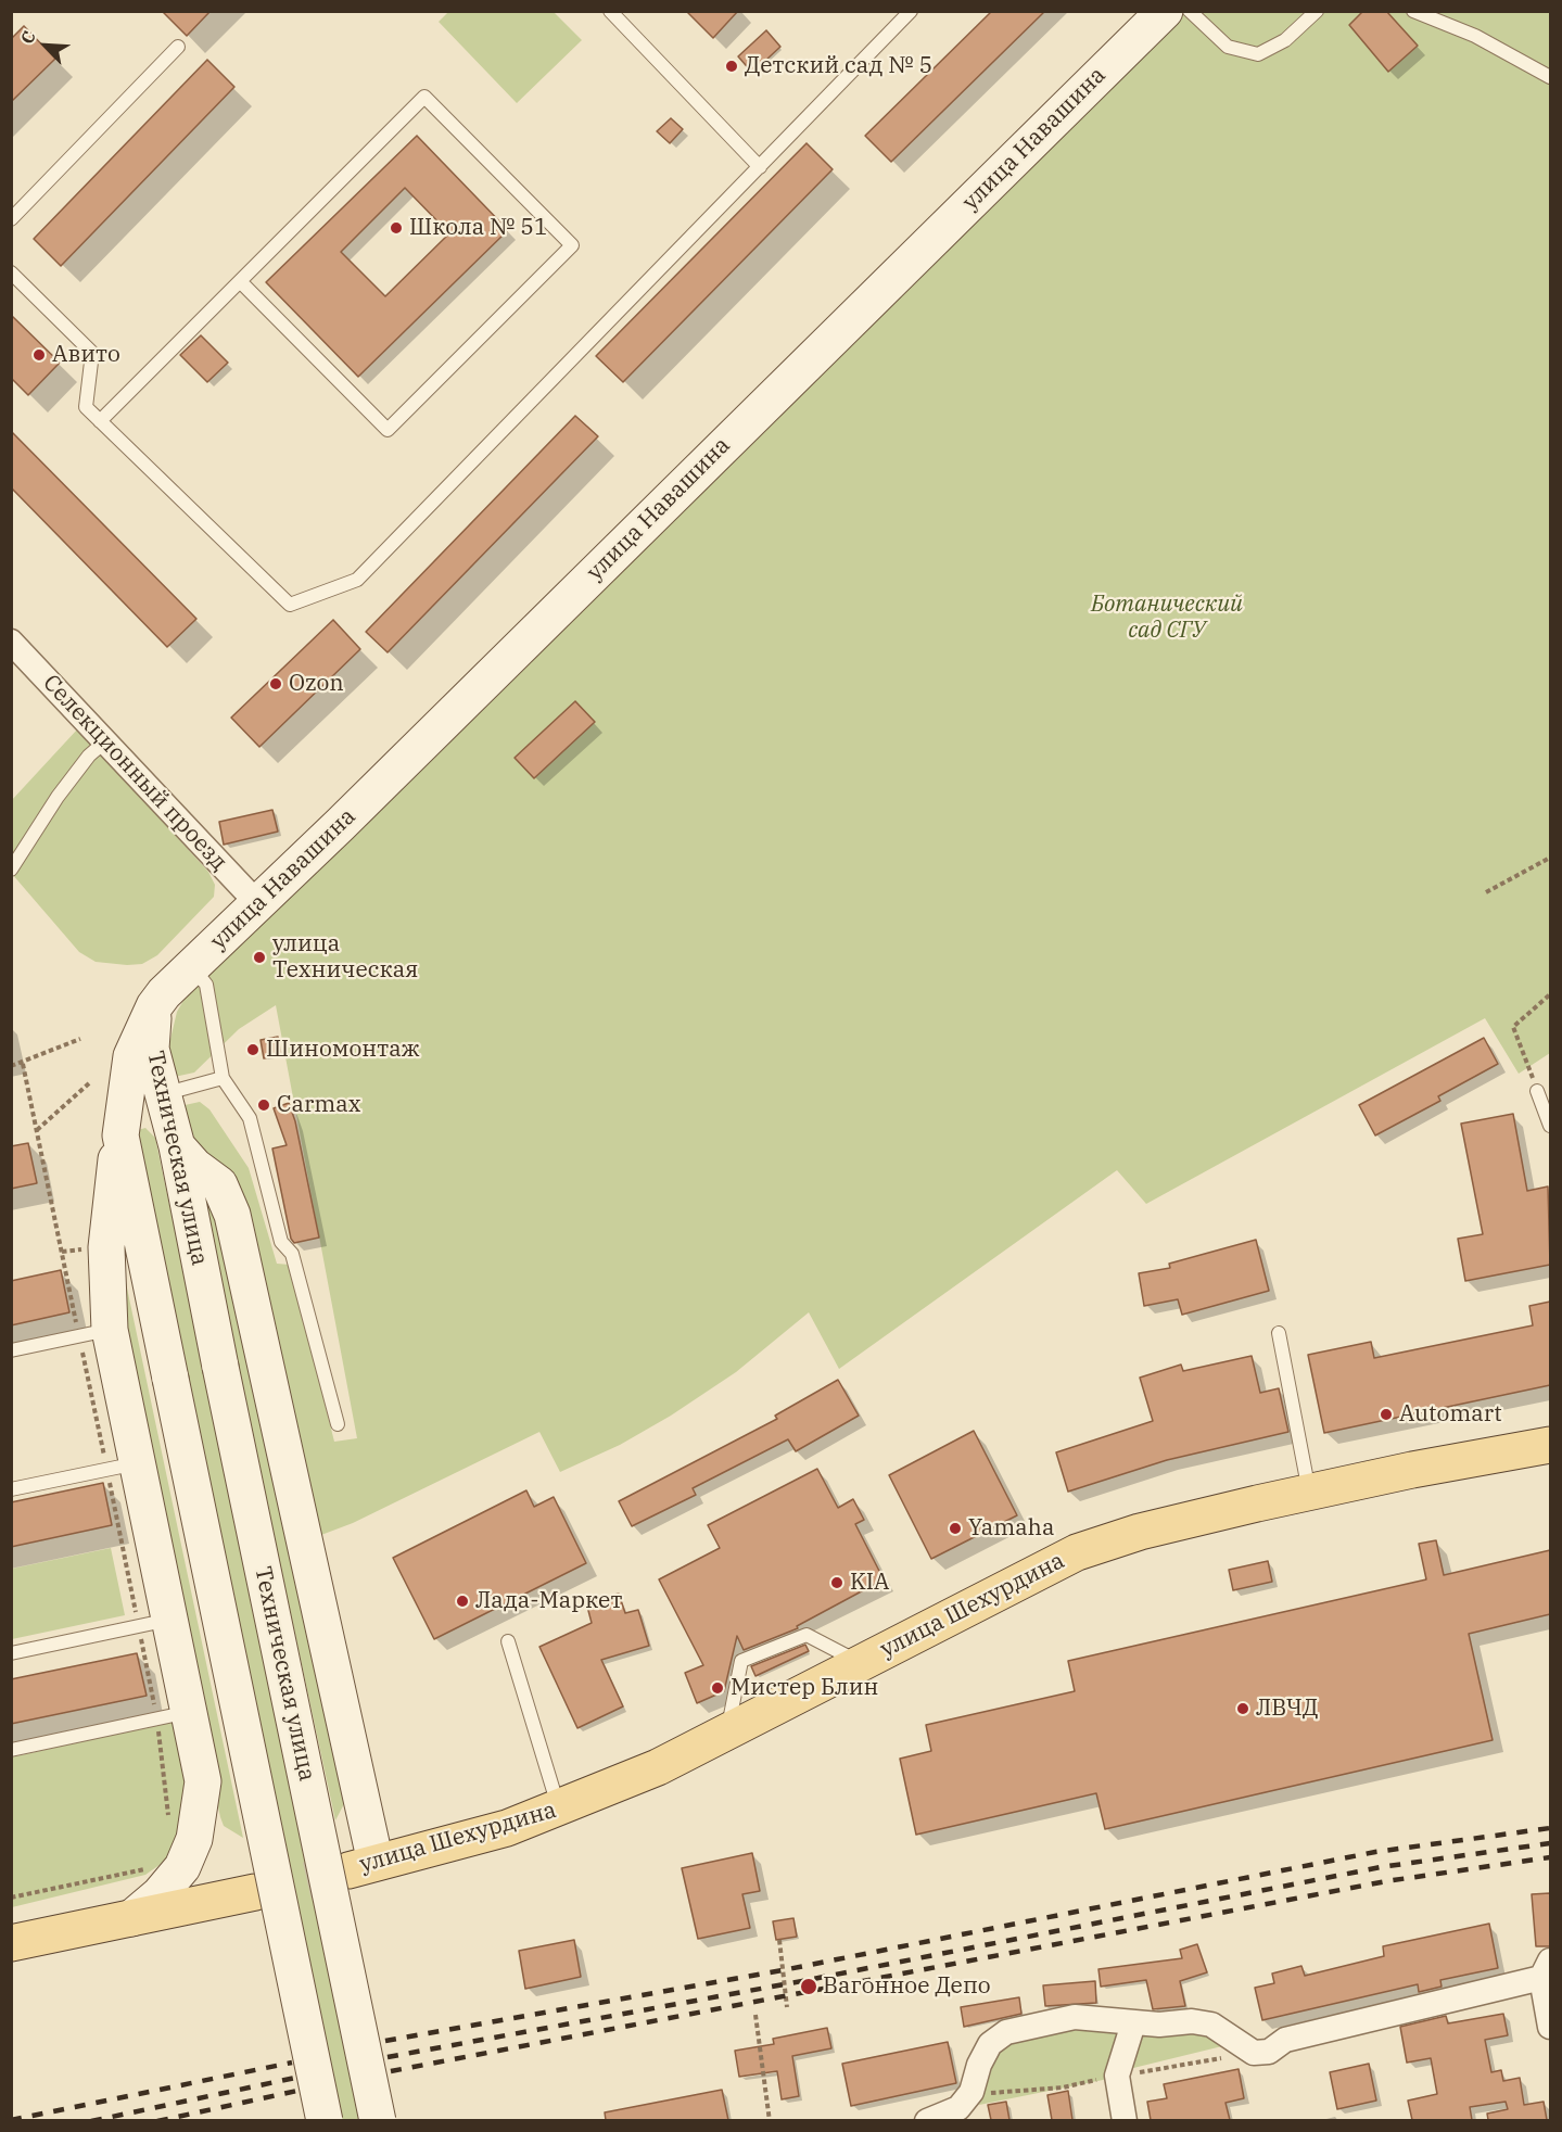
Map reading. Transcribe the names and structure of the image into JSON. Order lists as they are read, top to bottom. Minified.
{"streets":{"main road":["улица Навашина","Техническая улица","улица Шехурдина"],"street":["Селекционный проезд"]},"crossings":[["улица Навашина","Селекционный проезд"],["улица Навашина","Техническая улица"],["Техническая улица","улица Шехурдина"]],"parks":["Ботанический сад СГУ"],"places":["Детский сад № 5","Школа № 51","Авито","Ozon","улица Техническая","Шиномонтаж","Carmax","Automart","Yamaha","KIA","Лада-Маркет","Мистер Блин","ЛВЧД","Вагонное Депо"],"north":"top left"}
